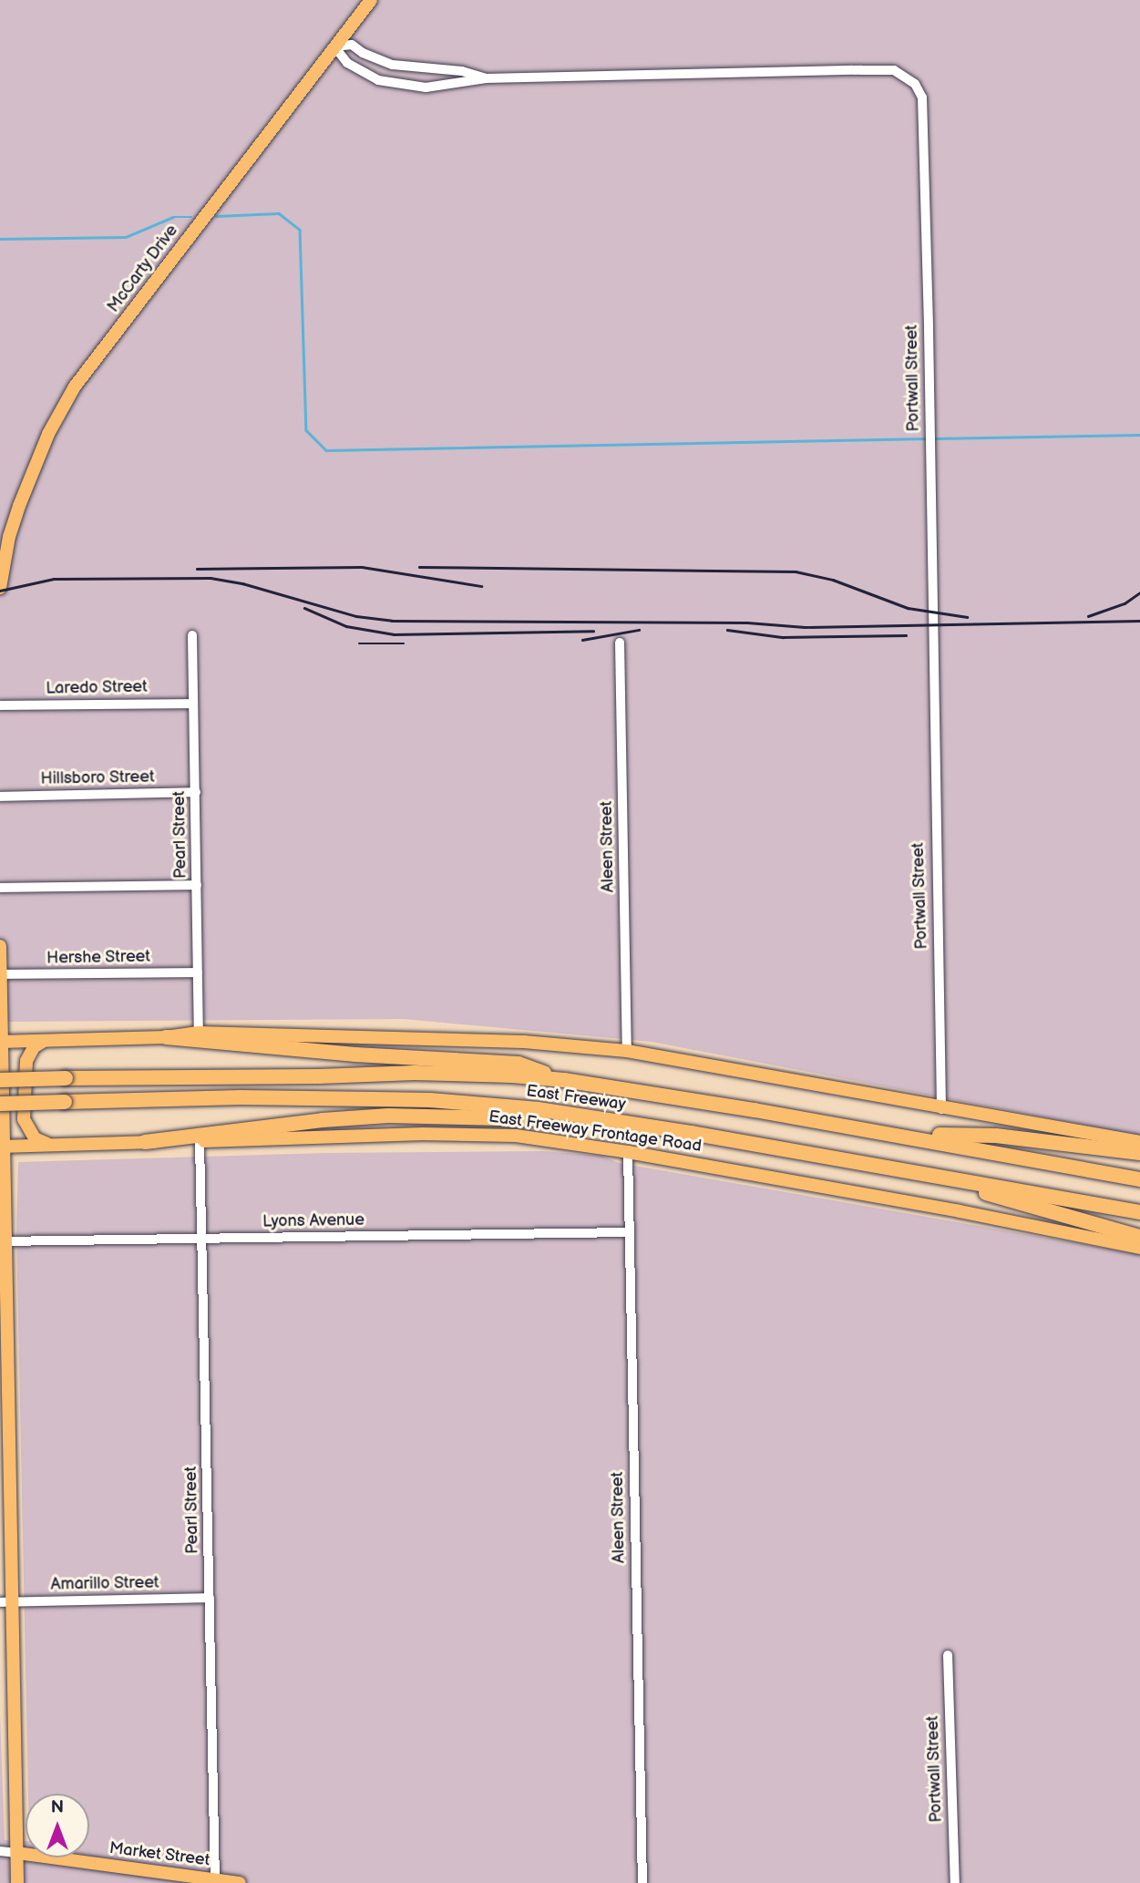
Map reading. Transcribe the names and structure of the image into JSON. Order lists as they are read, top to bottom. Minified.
{"streets":{"highway":["East Freeway"],"main road":["McCarty Drive","East Freeway Frontage Road","Market Street"],"street":["Portwall Street","Laredo Street","Hillsboro Street","Pearl Street","Aleen Street","Hershe Street","Lyons Avenue","Amarillo Street"]},"crossings":[["McCarty Drive","Portwall Street"],["Laredo Street","Pearl Street"],["Hillsboro Street","Pearl Street"],["Pearl Street","Hershe Street"],["Pearl Street","East Freeway Frontage Road"],["Pearl Street","Lyons Avenue"],["Pearl Street","Amarillo Street"],["Pearl Street","Market Street"],["Aleen Street","East Freeway Frontage Road"],["Aleen Street","Lyons Avenue"]],"north":"top"}
